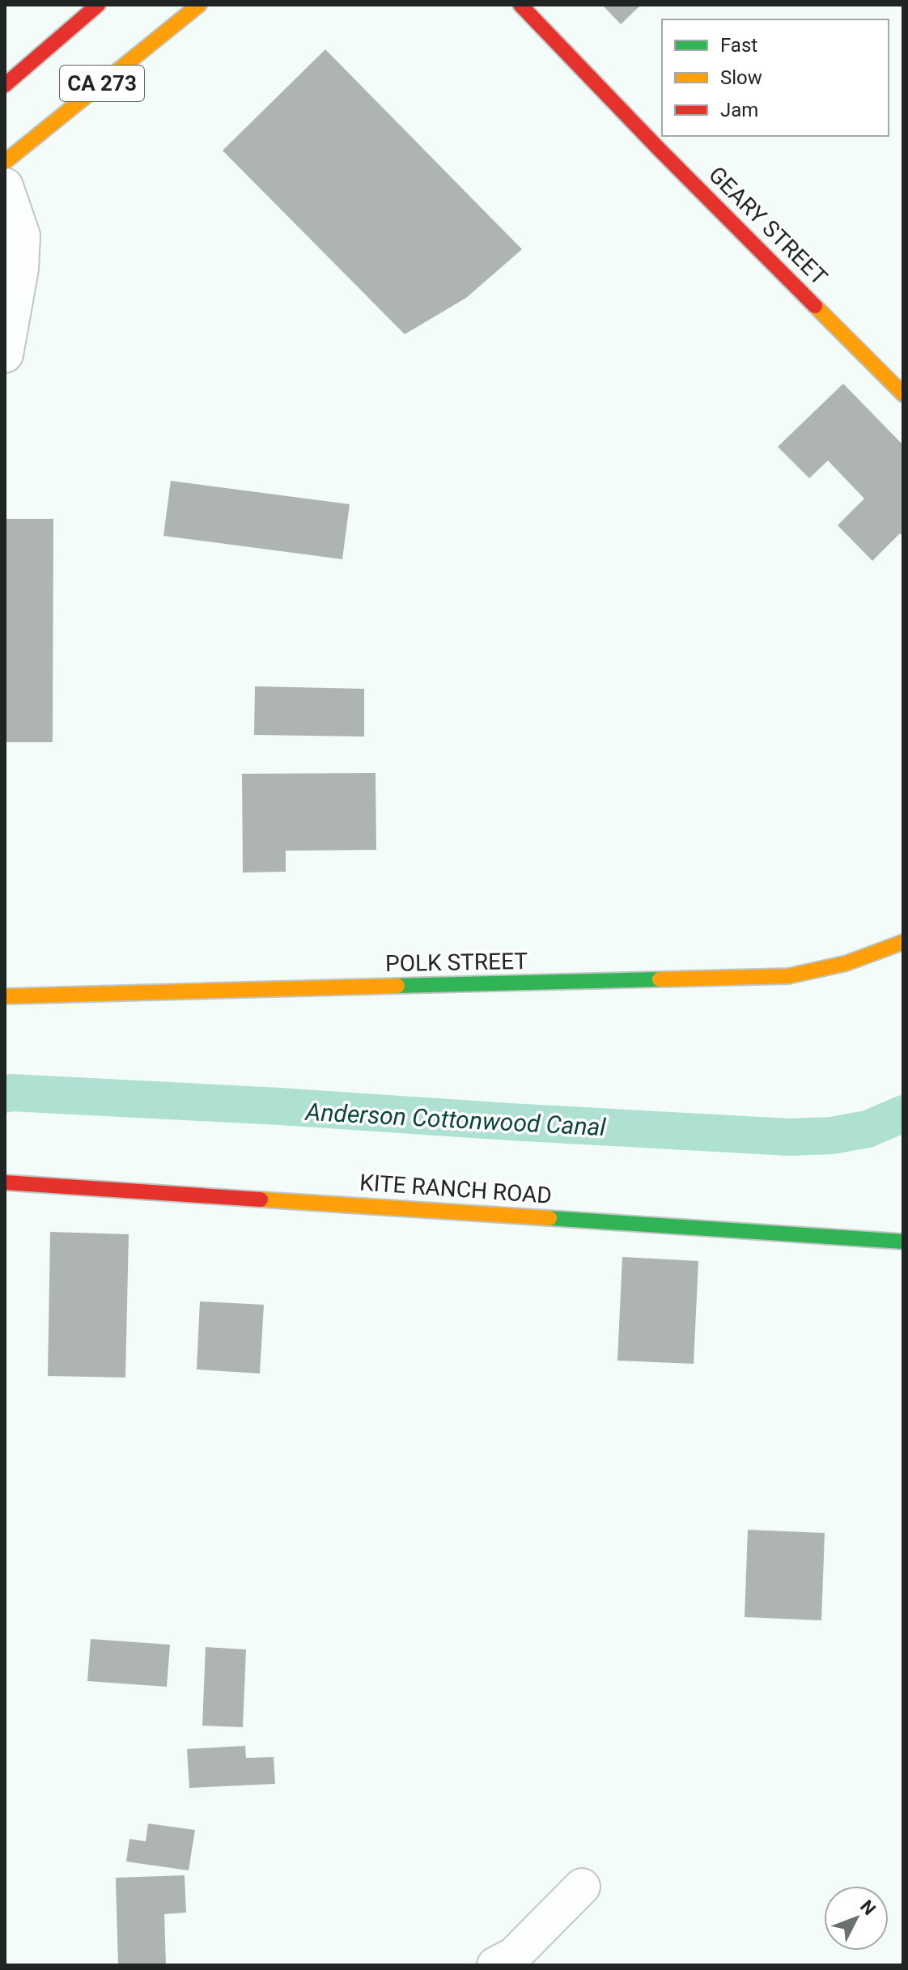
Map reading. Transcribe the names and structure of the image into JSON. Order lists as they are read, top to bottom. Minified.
{"streets":{"street":["CA 273","GEARY STREET","POLK STREET","KITE RANCH ROAD"]},"water":["Anderson Cottonwood Canal"],"legend":["Fast","Slow","Jam"],"north":"top right"}
